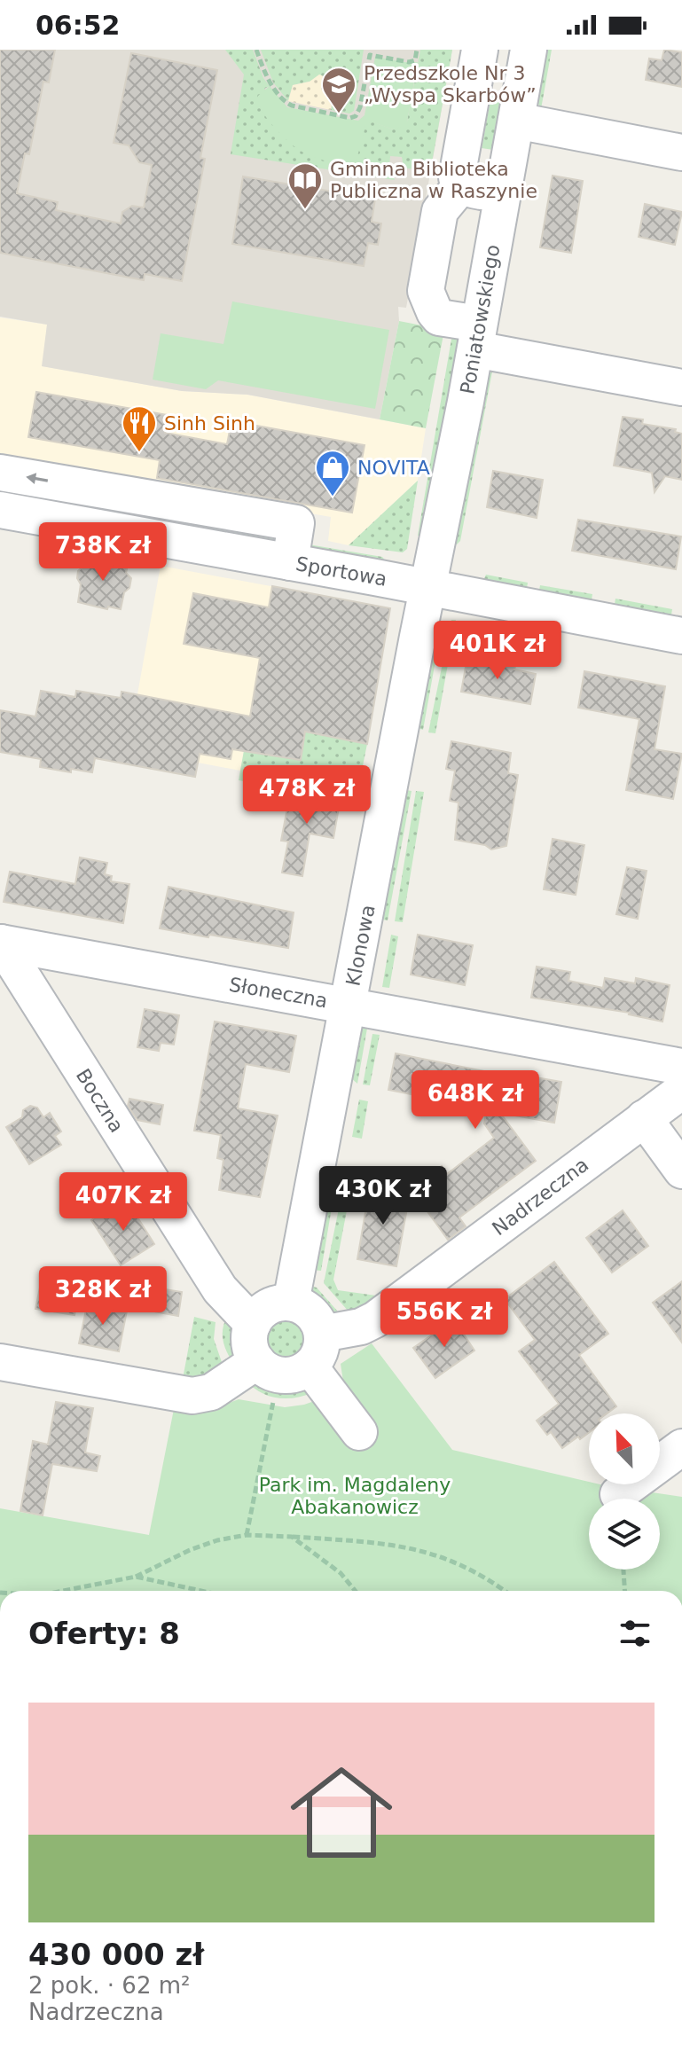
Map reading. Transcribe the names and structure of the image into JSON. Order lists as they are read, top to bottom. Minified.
{"streets":{"street":["Poniatowskiego","Sportowa","Klonowa","Słoneczna","Boczna","Nadrzeczna"]},"crossings":[["Poniatowskiego","Sportowa"],["Poniatowskiego","Klonowa"],["Sportowa","Klonowa"],["Klonowa","Słoneczna"],["Klonowa","Boczna"],["Klonowa","Nadrzeczna"],["Słoneczna","Boczna"],["Boczna","Nadrzeczna"]],"parks":["Park im. Magdaleny Abakanowicz"],"places":{"school or university":["Przedszkole Nr 3 „Wyspa Skarbów”"],"library":["Gminna Biblioteka Publiczna w Raszynie"],"restaurant":["Sinh Sinh"],"shop":["NOVITA"]},"north":"top left","page":{"status":"06:52","price":["738K zł","401K zł","478K zł","648K zł","430K zł","407K zł","328K zł","556K zł"],"heading":"Oferty: 8","list":[{"name":"430 000 zł","note":"2 pok. · 62 m² · Nadrzeczna"}]}}
